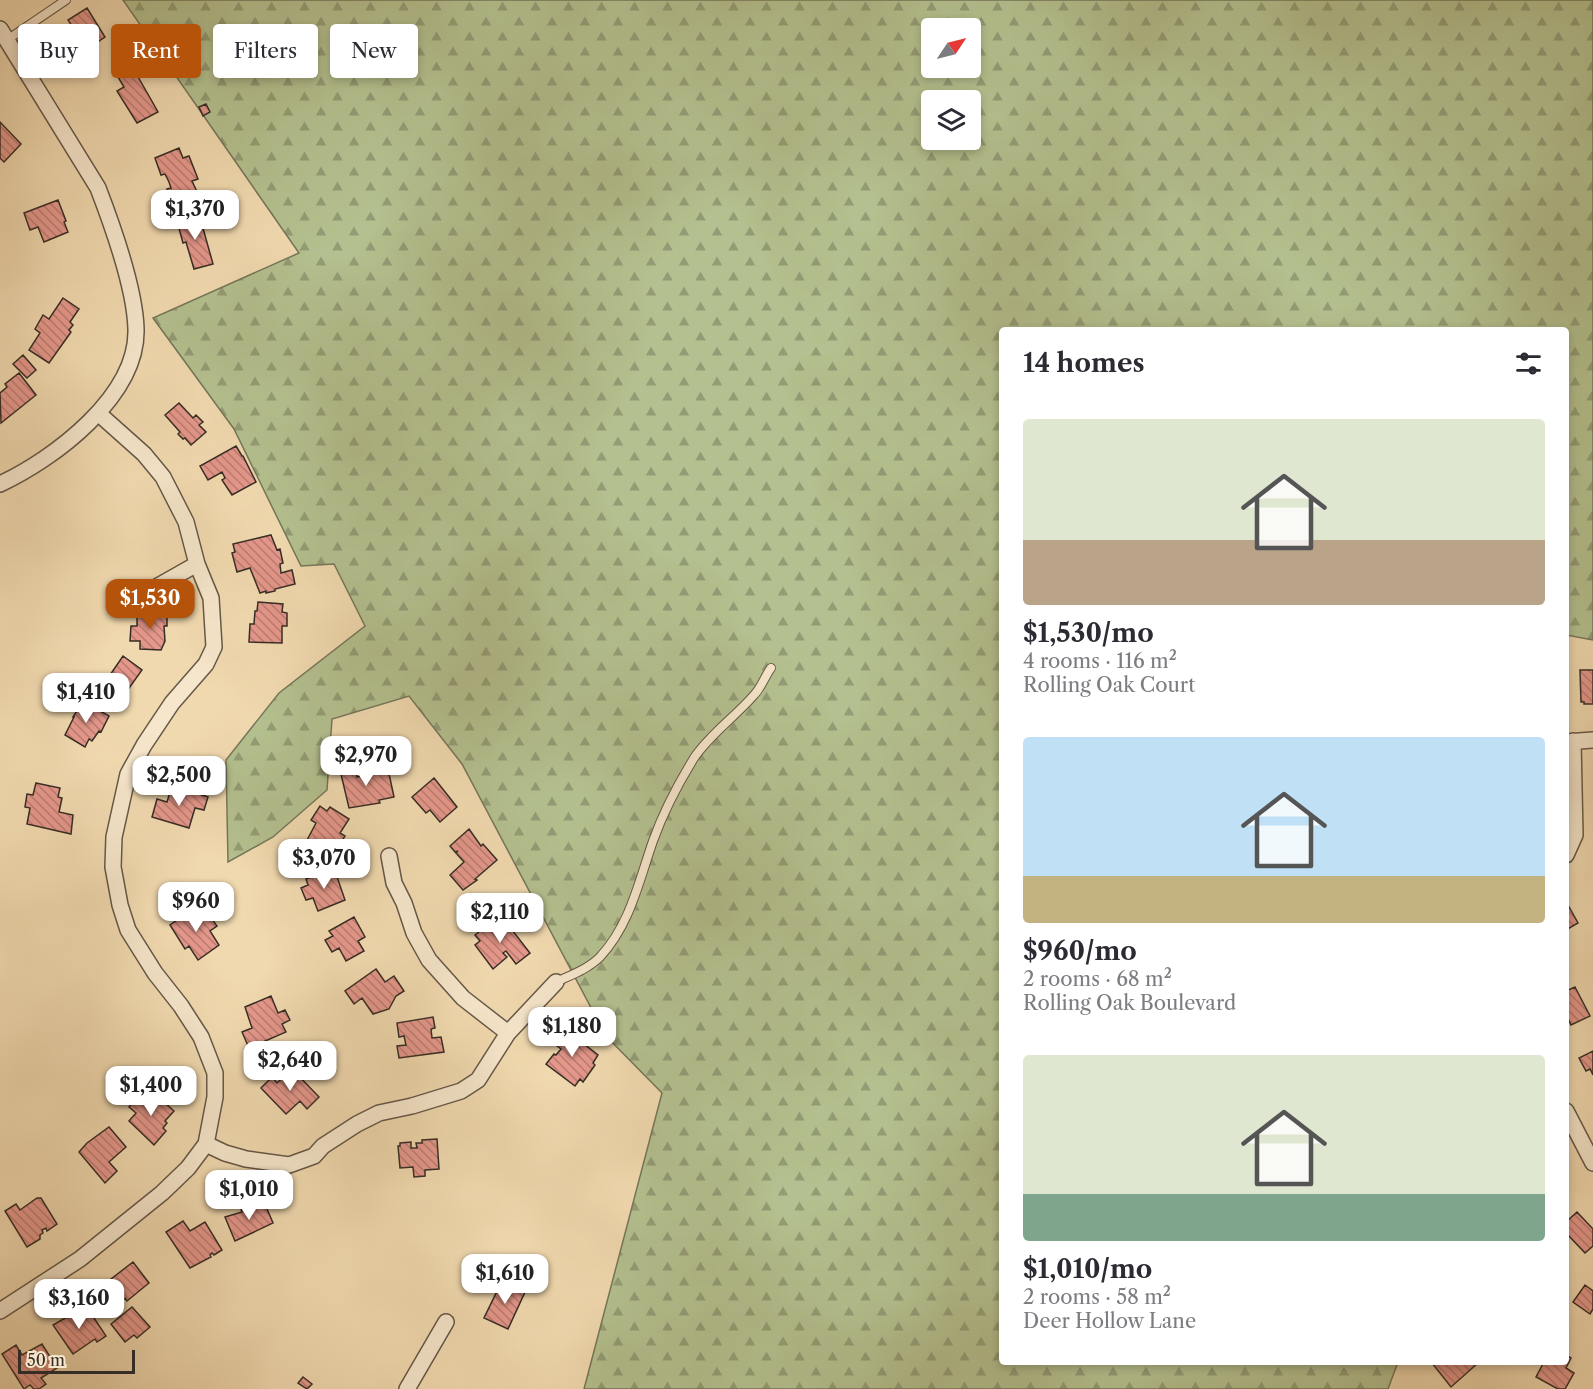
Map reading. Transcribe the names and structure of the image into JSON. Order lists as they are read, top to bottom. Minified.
{"scale_bar":"50 m","north":"top right","page":{"chip":["Buy","Rent","Filters","New"],"price":["$1,370","$1,530","$1,410","$2,970","$2,500","$3,070","$960","$2,110","$1,180","$2,640","$1,400","$1,010","$1,610","$3,160"],"heading":"14 homes","list":[{"name":"$1,530/mo","note":"4 rooms · 116 m² · Rolling Oak Court"},{"name":"$960/mo","note":"2 rooms · 68 m² · Rolling Oak Boulevard"},{"name":"$1,010/mo","note":"2 rooms · 58 m² · Deer Hollow Lane"}],"scale":"50 m"}}
